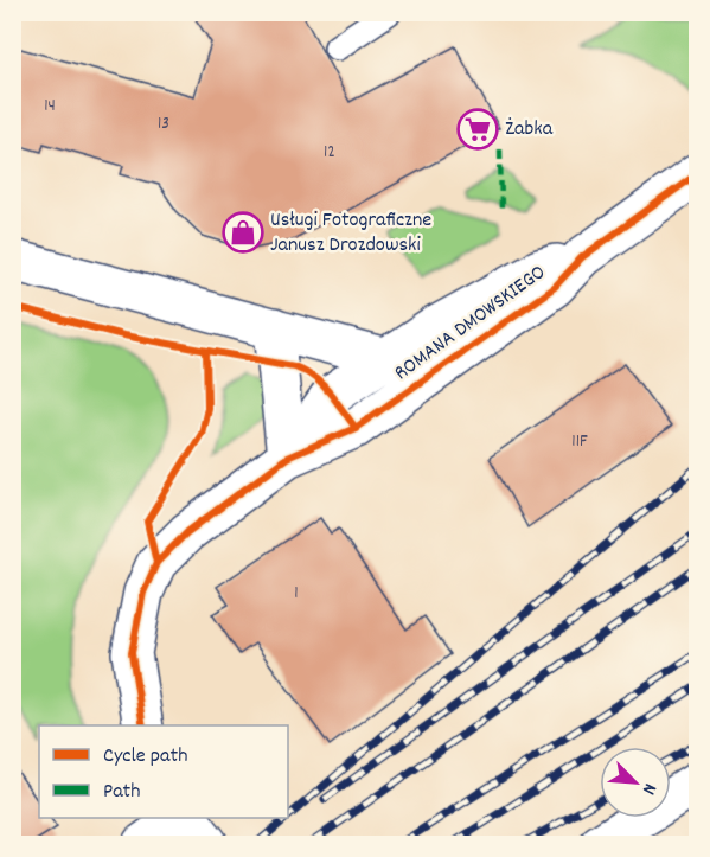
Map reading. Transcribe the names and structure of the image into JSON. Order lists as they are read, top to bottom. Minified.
{"streets":{"street":["ROMANA DMOWSKIEGO"]},"places":{"supermarket":["Żabka"],"shop":["Usługi Fotograficzne Janusz Drozdowski"]},"house_numbers":["14","13","12","11F","1"],"legend":["Cycle path","Path"],"north":"bottom right"}
